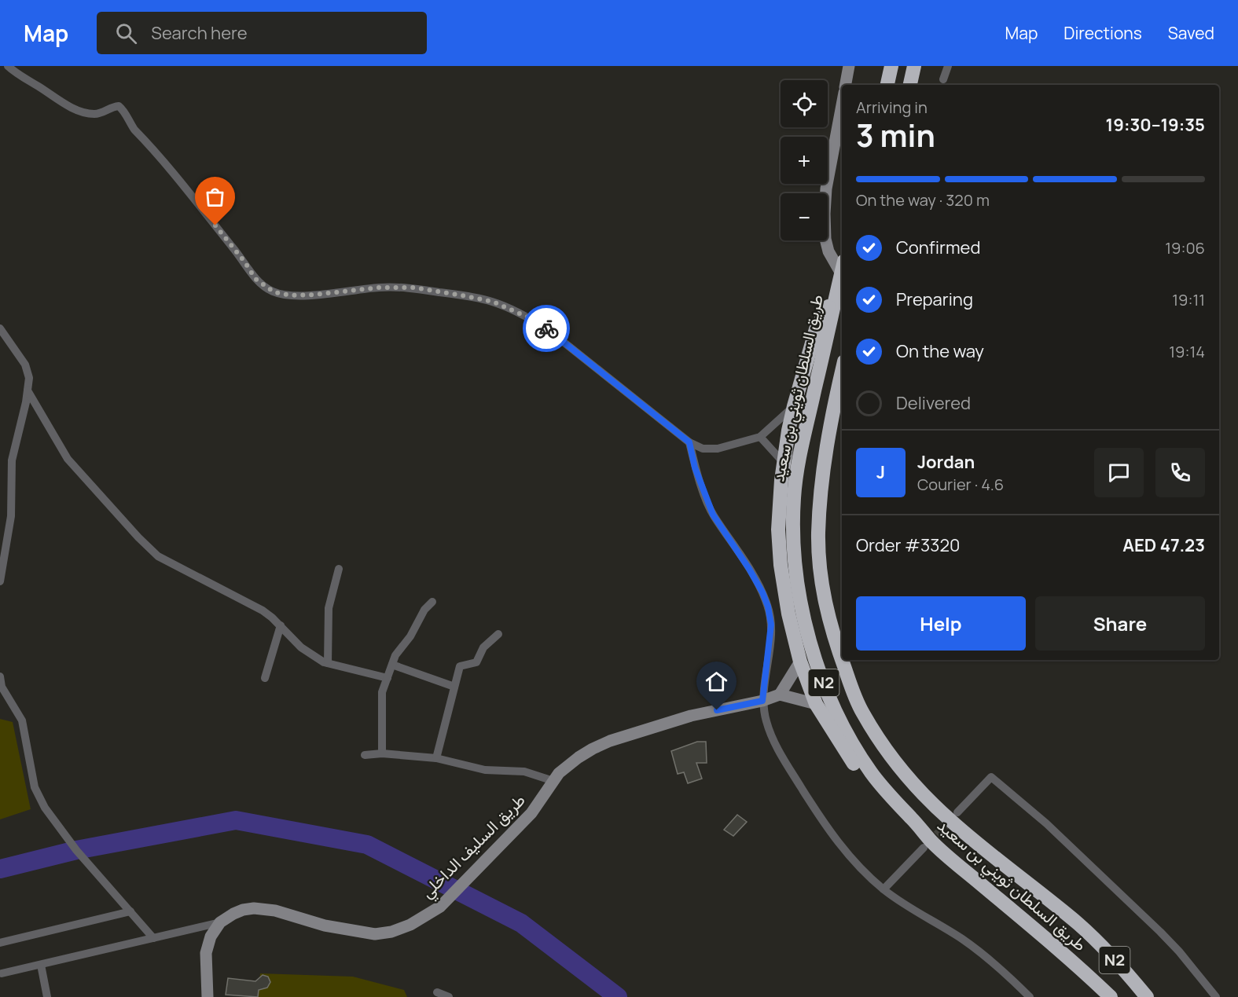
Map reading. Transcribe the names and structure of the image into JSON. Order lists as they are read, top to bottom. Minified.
{"streets":{"highway":["طريق السلطان ثويني بن سعيد","N2"],"street":["طريق السليف الداخلي"]},"page":{"header":"Map","search":"Search here","nav":["Map","Directions","Saved"],"map_buttons":["+","−"],"heading":["3 min","Arriving in","19:30–19:35"],"panel":["Jordan","Courier · 4.6","Order #3320","AED 47.23"],"bar":"On the way · 320 m","list":[["Confirmed","19:06"],["Preparing","19:11"],["On the way","19:14"],"Delivered"],"round":"J","buttons":["Help","Share"]}}
